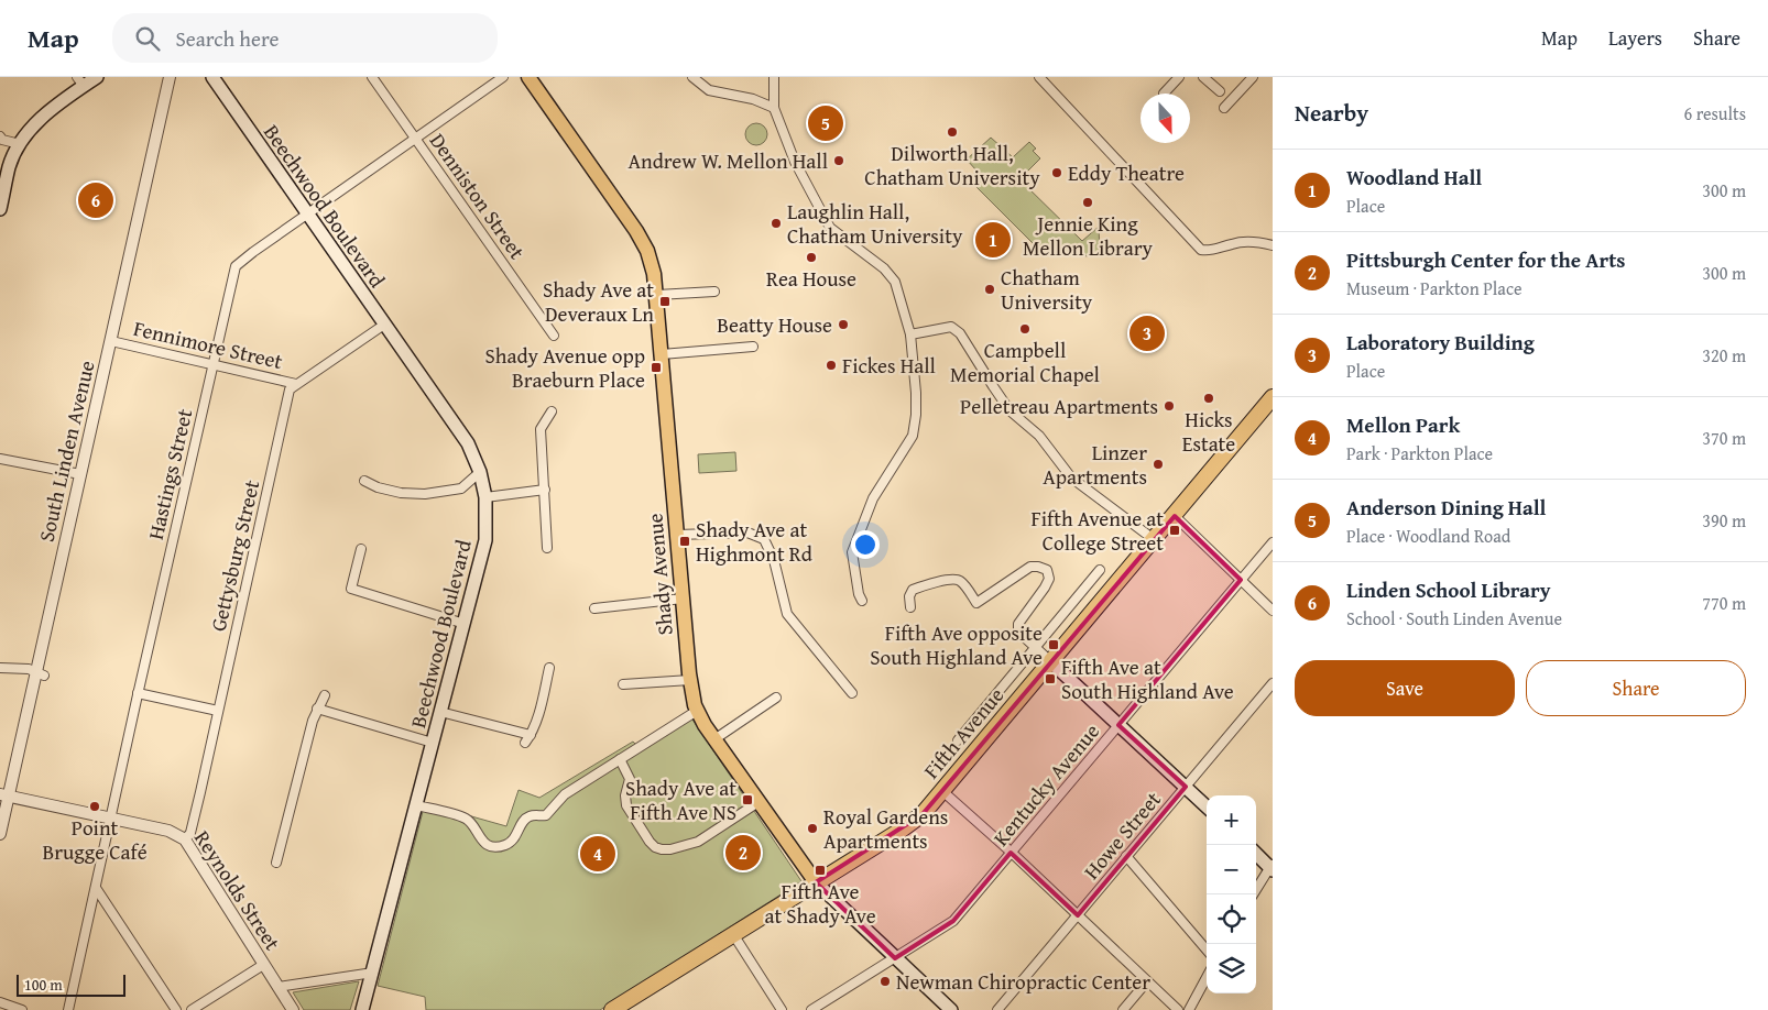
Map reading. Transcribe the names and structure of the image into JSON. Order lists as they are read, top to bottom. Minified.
{"streets":{"highway":["Fifth Avenue"],"main road":["Beechwood Boulevard","Shady Avenue"],"street":["Denniston Street","Fennimore Street","South Linden Avenue","Hastings Street","Gettysburg Street","Kentucky Avenue","Howe Street","Reynolds Street"]},"crossings":[["Denniston Street","Hastings Street"],["Beechwood Boulevard","Hastings Street"],["Fennimore Street","South Linden Avenue"],["Fennimore Street","Hastings Street"],["Fennimore Street","Gettysburg Street"],["South Linden Avenue","Reynolds Street"],["Hastings Street","Reynolds Street"],["Gettysburg Street","Reynolds Street"],["Shady Avenue","Fifth Avenue"],["Shady Avenue","Kentucky Avenue"]],"places":{"other":["Dilworth Hall, Chatham University","Andrew W. Mellon Hall","Eddy Theatre","Jennie King Mellon Library","Laughlin Hall, Chatham University","Rea House","Chatham University","Beatty House","Campbell Memorial Chapel","Fickes Hall","Hicks Estate","Pelletreau Apartments","Linzer Apartments","Point Brugge Café","Royal Gardens Apartments","Newman Chiropractic Center"],"transit":["Shady Ave at Deveraux Ln","Shady Avenue opp Braeburn Place","Fifth Avenue at College Street","Shady Ave at Highmont Rd","Fifth Ave opposite South Highland Ave","Fifth Ave at South Highland Ave","Shady Ave at Fifth Ave NS","Fifth Ave at Shady Ave"]},"scale_bar":"100 m","north":"bottom","page":{"header":"Map","search":"Search here","nav":["Map","Layers","Share"],"heading":["Nearby","6 results"],"pins":["5","6","1","3","2","4"],"list":[{"mark":"1","name":"Woodland Hall","note":"Place","value":"300 m"},{"mark":"2","name":"Pittsburgh Center for the Arts","note":"Museum · Parkton Place","value":"300 m"},{"mark":"3","name":"Laboratory Building","note":"Place","value":"320 m"},{"mark":"4","name":"Mellon Park","note":"Park · Parkton Place","value":"370 m"},{"mark":"5","name":"Anderson Dining Hall","note":"Place · Woodland Road","value":"390 m"},{"mark":"6","name":"Linden School Library","note":"School · South Linden Avenue","value":"770 m"}],"buttons":["Save","Share"],"map_buttons":["+","−"],"scale":"100 m"}}
